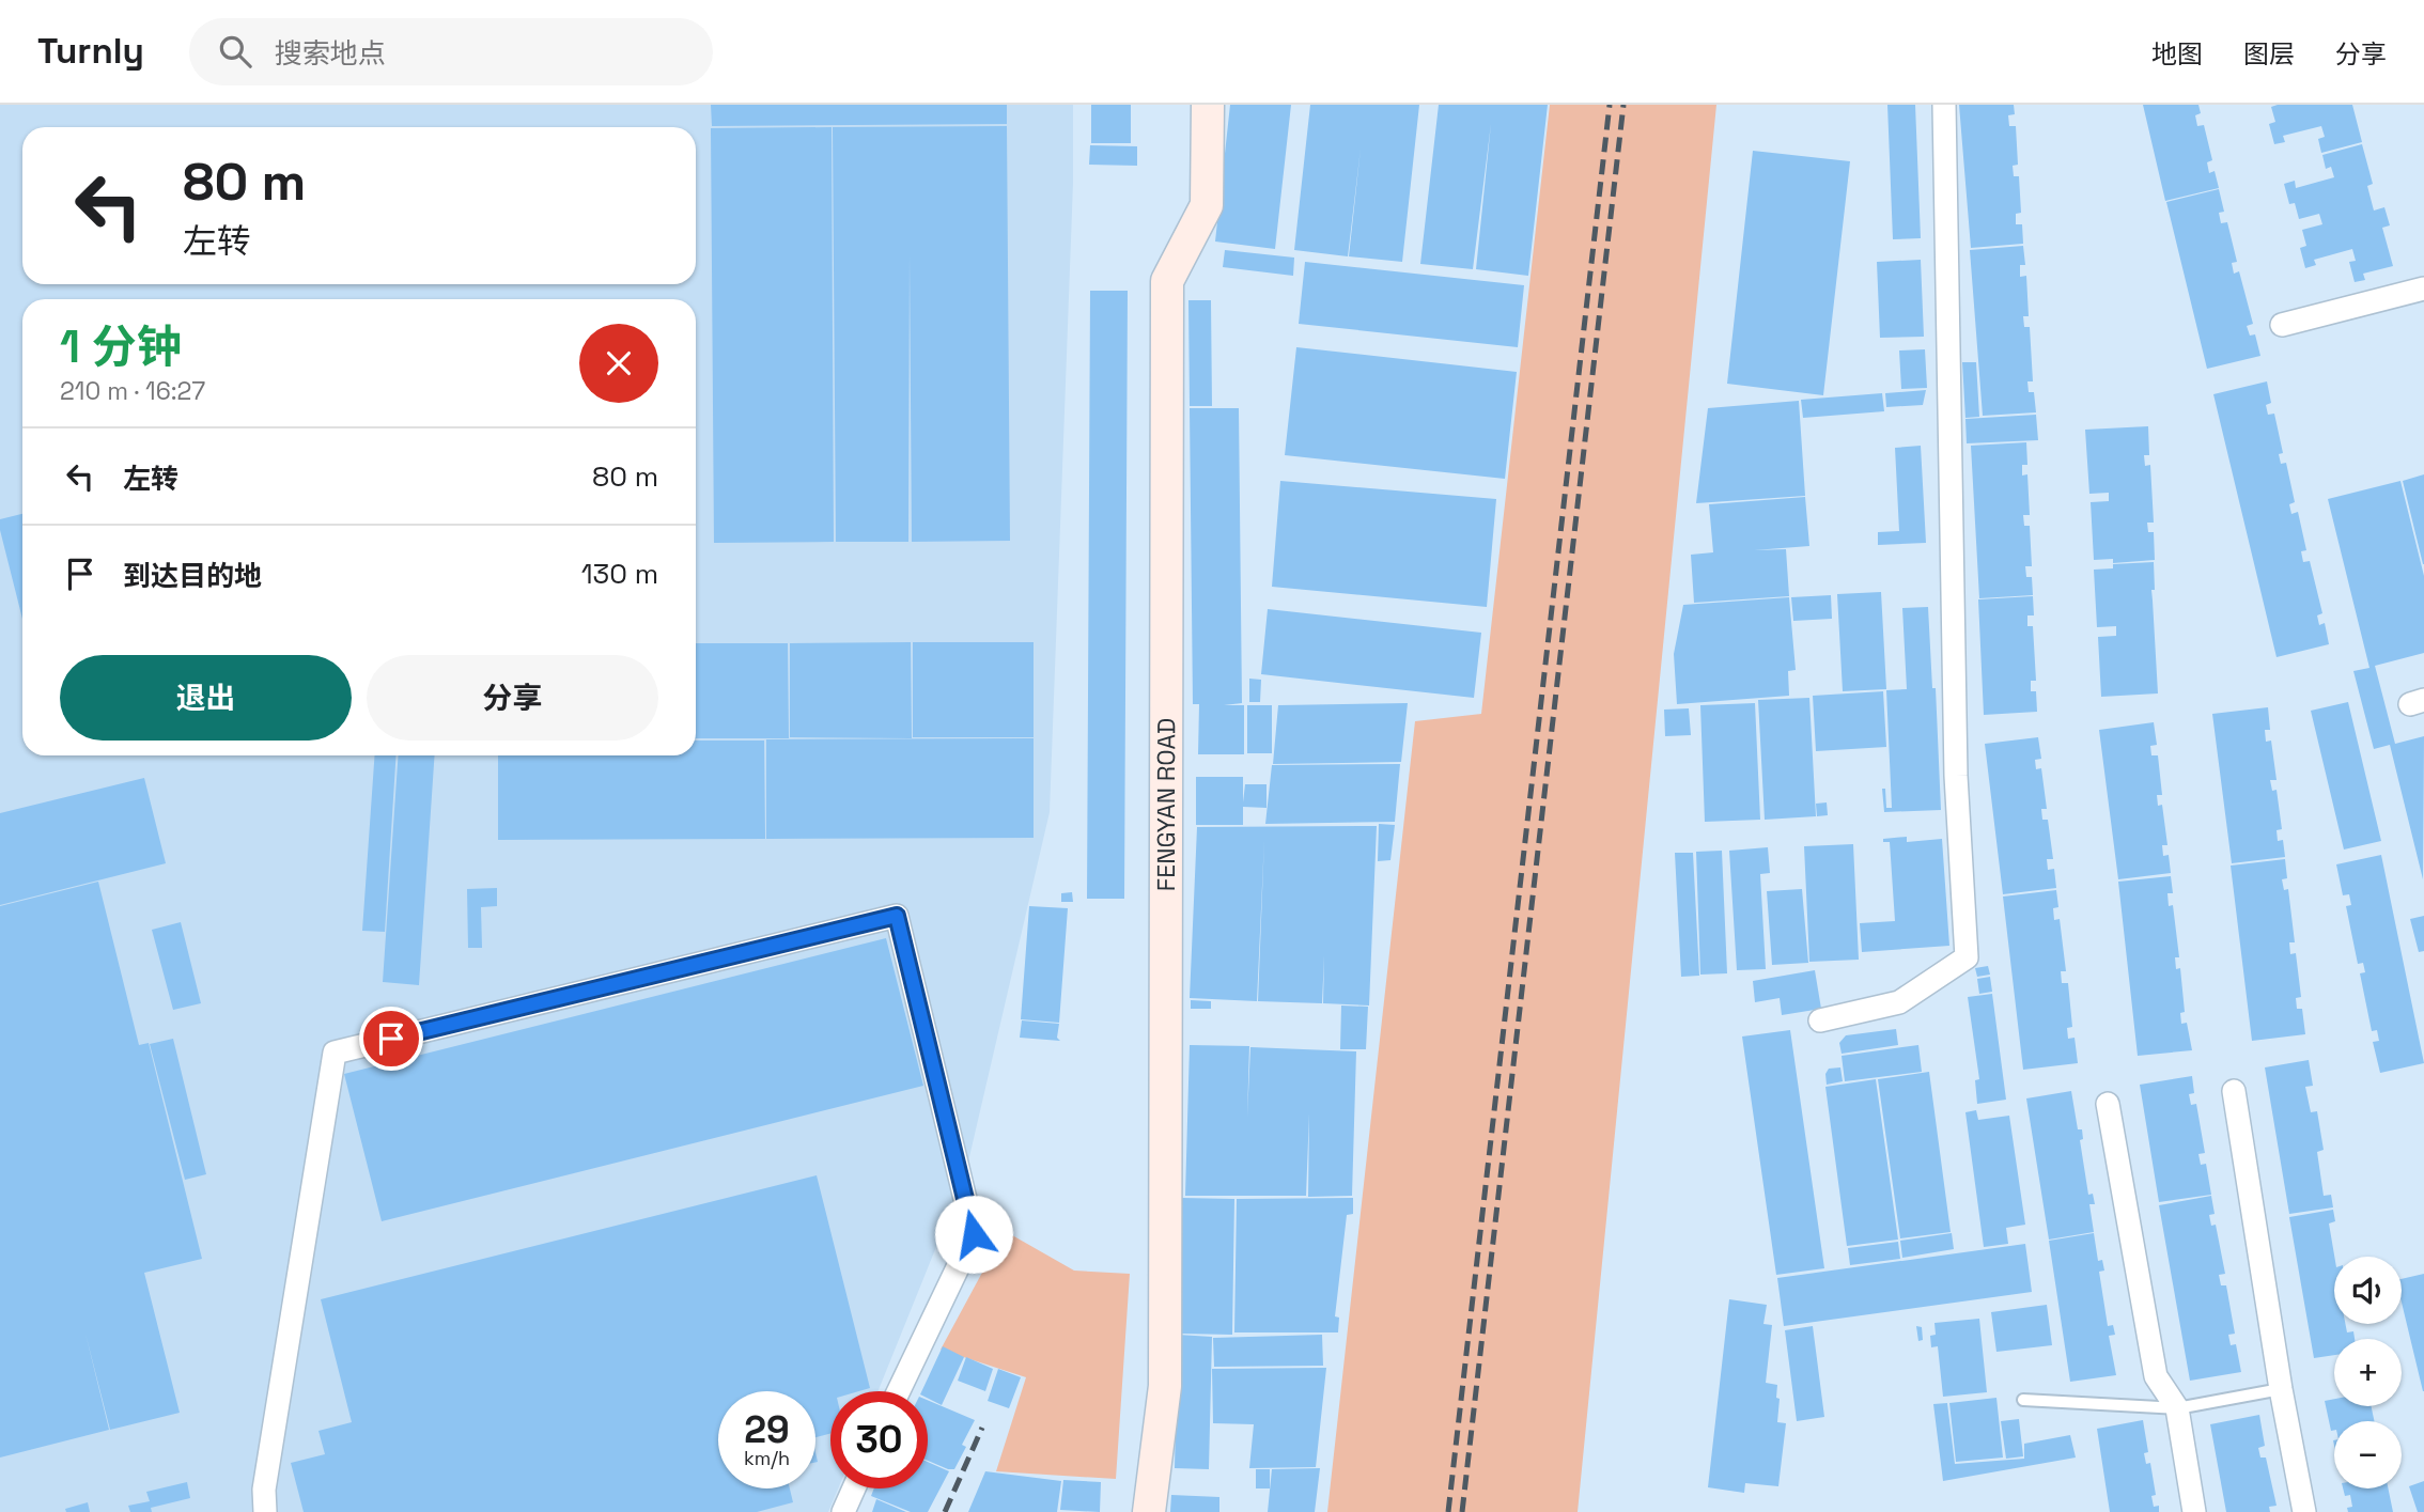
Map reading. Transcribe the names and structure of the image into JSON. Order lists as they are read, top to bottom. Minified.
{"streets":{"street":["FENGYAN ROAD"]},"page":{"header":"Turnly","search":"搜索地点","nav":["地图","图层","分享"],"turn":["80 m","左转"],"heading":["1 分钟","210 m · 16:27"],"list":[{"name":"左转","value":"80 m"},{"name":"到达目的地","value":"130 m"}],"buttons":["退出","分享"],"map_buttons":["+","−"],"speed":"29 km/h","limit":"30"}}
